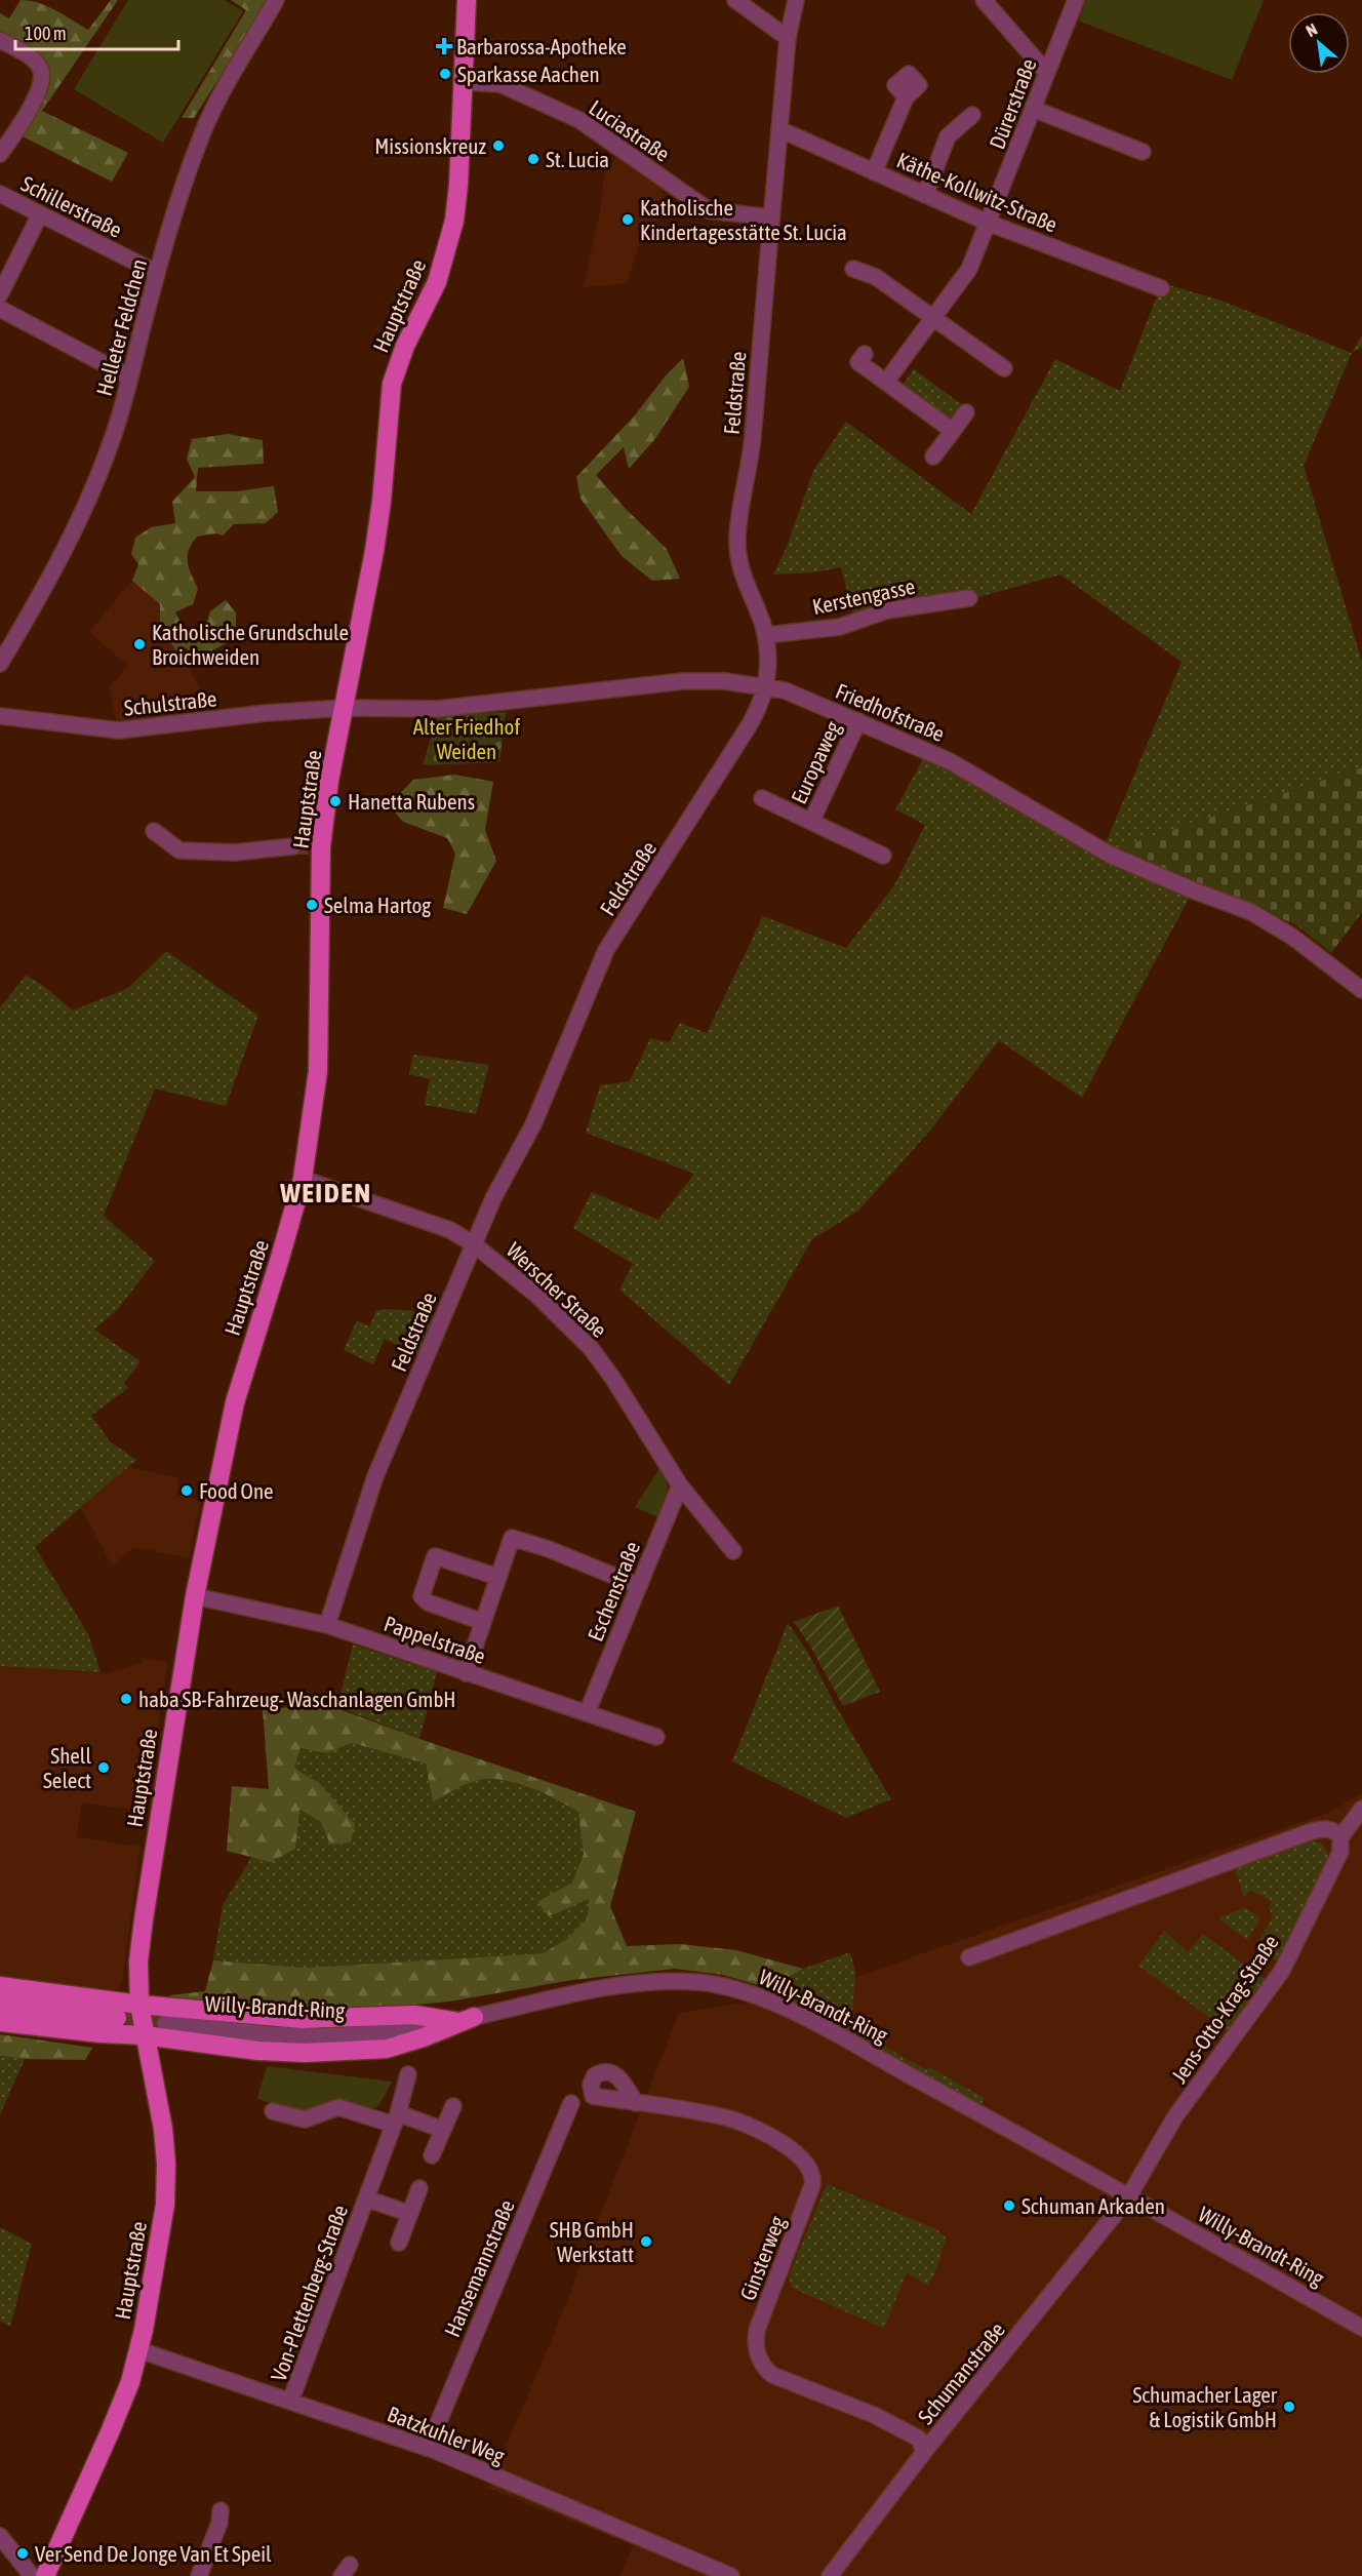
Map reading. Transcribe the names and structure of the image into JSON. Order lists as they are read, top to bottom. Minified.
{"streets":{"main road":["Hauptstraße"],"street":["Dürerstraße","Luciastraße","Käthe-Kollwitz-Straße","Schillerstraße","Helleter Feldchen","Feldstraße","Kerstengasse","Schulstraße","Friedhofstraße","Europaweg","Werscher Straße","Eschenstraße","Pappelstraße","Willy-Brandt-Ring","Jens-Otto-Krag-Straße","Ginsterweg","Hansemannstraße","Von-Plettenberg-Straße","Schumanstraße","Batzkuhler Weg"]},"crossings":[["Dürerstraße","Käthe-Kollwitz-Straße"],["Luciastraße","Hauptstraße"],["Luciastraße","Feldstraße"],["Käthe-Kollwitz-Straße","Feldstraße"],["Schillerstraße","Helleter Feldchen"],["Hauptstraße","Schulstraße"],["Hauptstraße","Friedhofstraße"],["Hauptstraße","Werscher Straße"],["Hauptstraße","Pappelstraße"],["Hauptstraße","Batzkuhler Weg"],["Feldstraße","Kerstengasse"],["Feldstraße","Friedhofstraße"],["Feldstraße","Werscher Straße"],["Feldstraße","Pappelstraße"],["Schulstraße","Friedhofstraße"],["Friedhofstraße","Europaweg"],["Werscher Straße","Eschenstraße"],["Eschenstraße","Pappelstraße"],["Willy-Brandt-Ring","Jens-Otto-Krag-Straße"],["Willy-Brandt-Ring","Schumanstraße"],["Jens-Otto-Krag-Straße","Schumanstraße"],["Ginsterweg","Schumanstraße"],["Hansemannstraße","Batzkuhler Weg"],["Von-Plettenberg-Straße","Batzkuhler Weg"]],"districts":["WEIDEN"],"parks":["Alter Friedhof Weiden"],"places":{"health":["Barbarossa-Apotheke"],"other":["Sparkasse Aachen","Missionskreuz","St. Lucia","Katholische Kindertagesstätte St. Lucia","Katholische Grundschule Broichweiden","Hanetta Rubens","Selma Hartog","Food One","haba SB-Fahrzeug- Waschanlagen GmbH","Shell Select","Schuman Arkaden","SHB GmbH Werkstatt","Schumacher Lager & Logistik GmbH","Ver Send De Jonge Van Et Speil"]},"scale_bar":"100 m","north":"top left"}
